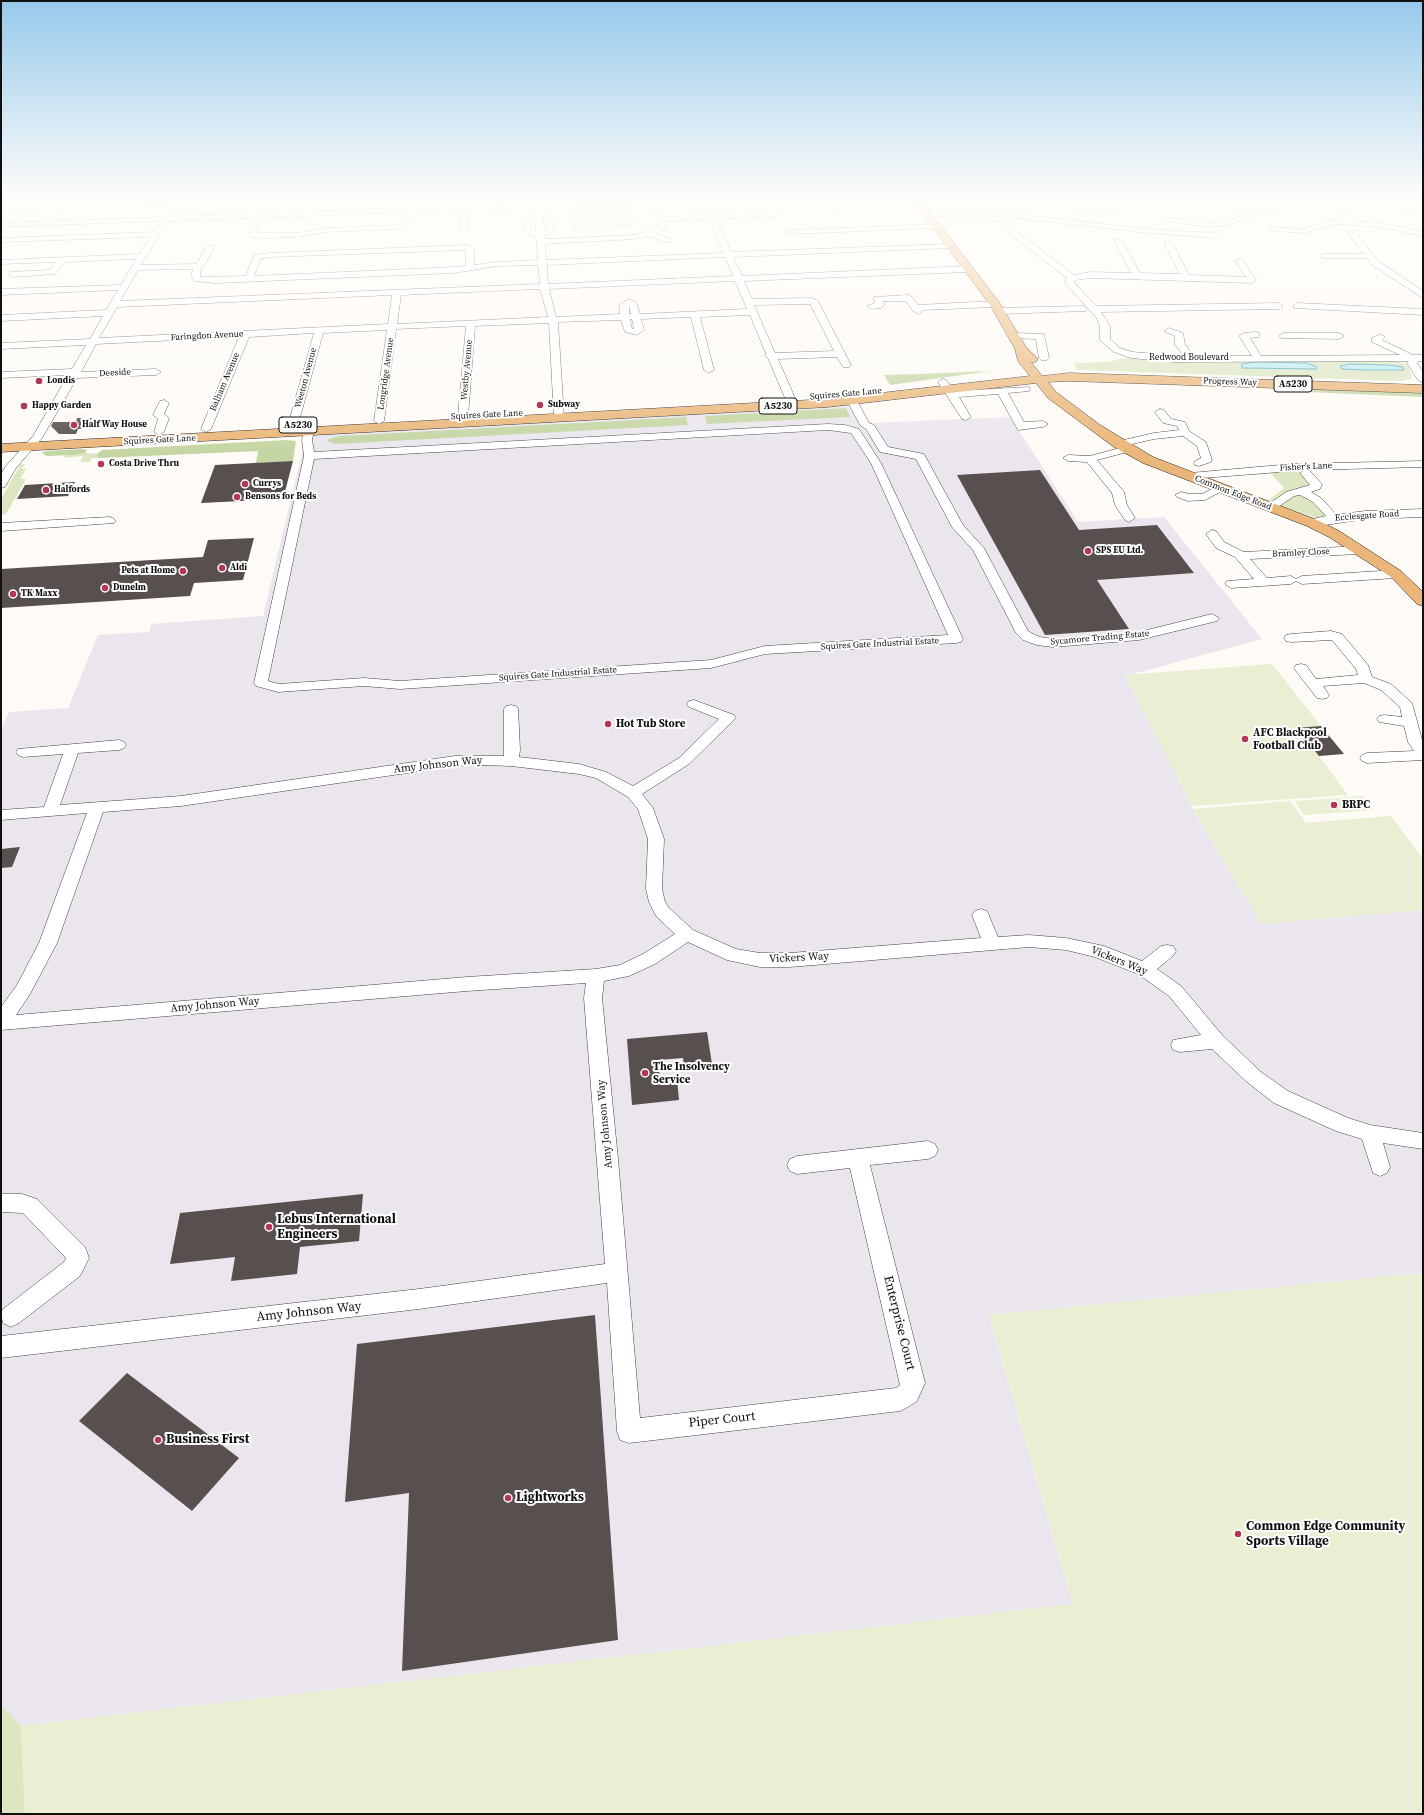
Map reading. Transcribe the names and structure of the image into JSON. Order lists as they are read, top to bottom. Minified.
{"streets":{"main road":["Progress Way","A5230","Squires Gate Lane","Common Edge Road"],"street":["Faringdon Avenue","Redwood Boulevard","Westby Avenue","Deeside","Longridge Avenue","Weeton Avenue","Balham Avenue","Fisher's Lane","Ecclesgate Road","Bramley Close","Sycamore Trading Estate","Squires Gate Industrial Estate","Amy Johnson Way","Vickers Way","Enterprise Court","Piper Court"]},"crossings":[["Faringdon Avenue","Westby Avenue"],["Faringdon Avenue","Longridge Avenue"],["Faringdon Avenue","Weeton Avenue"],["Faringdon Avenue","Balham Avenue"],["Westby Avenue","Squires Gate Lane"],["Longridge Avenue","Squires Gate Lane"],["Weeton Avenue","Squires Gate Lane"],["Balham Avenue","Squires Gate Lane"],["Progress Way","Squires Gate Lane"],["Progress Way","Common Edge Road"],["Squires Gate Lane","Common Edge Road"],["Squires Gate Lane","Sycamore Trading Estate"],["Fisher's Lane","Common Edge Road"],["Common Edge Road","Ecclesgate Road"],["Common Edge Road","Bramley Close"],["Amy Johnson Way","Vickers Way"],["Amy Johnson Way","Piper Court"],["Enterprise Court","Piper Court"]],"places":["Londis","Subway","Happy Garden","Half Way House","Costa Drive Thru","Currys","Halfords","Bensons for Beds","SPS EU Ltd.","Aldi","Pets at Home","Dunelm","TK Maxx","Hot Tub Store","AFC Blackpool Football Club","BRPC","The Insolvency Service","Lebus International Engineers","Business First","Lightworks","Common Edge Community Sports Village"]}
